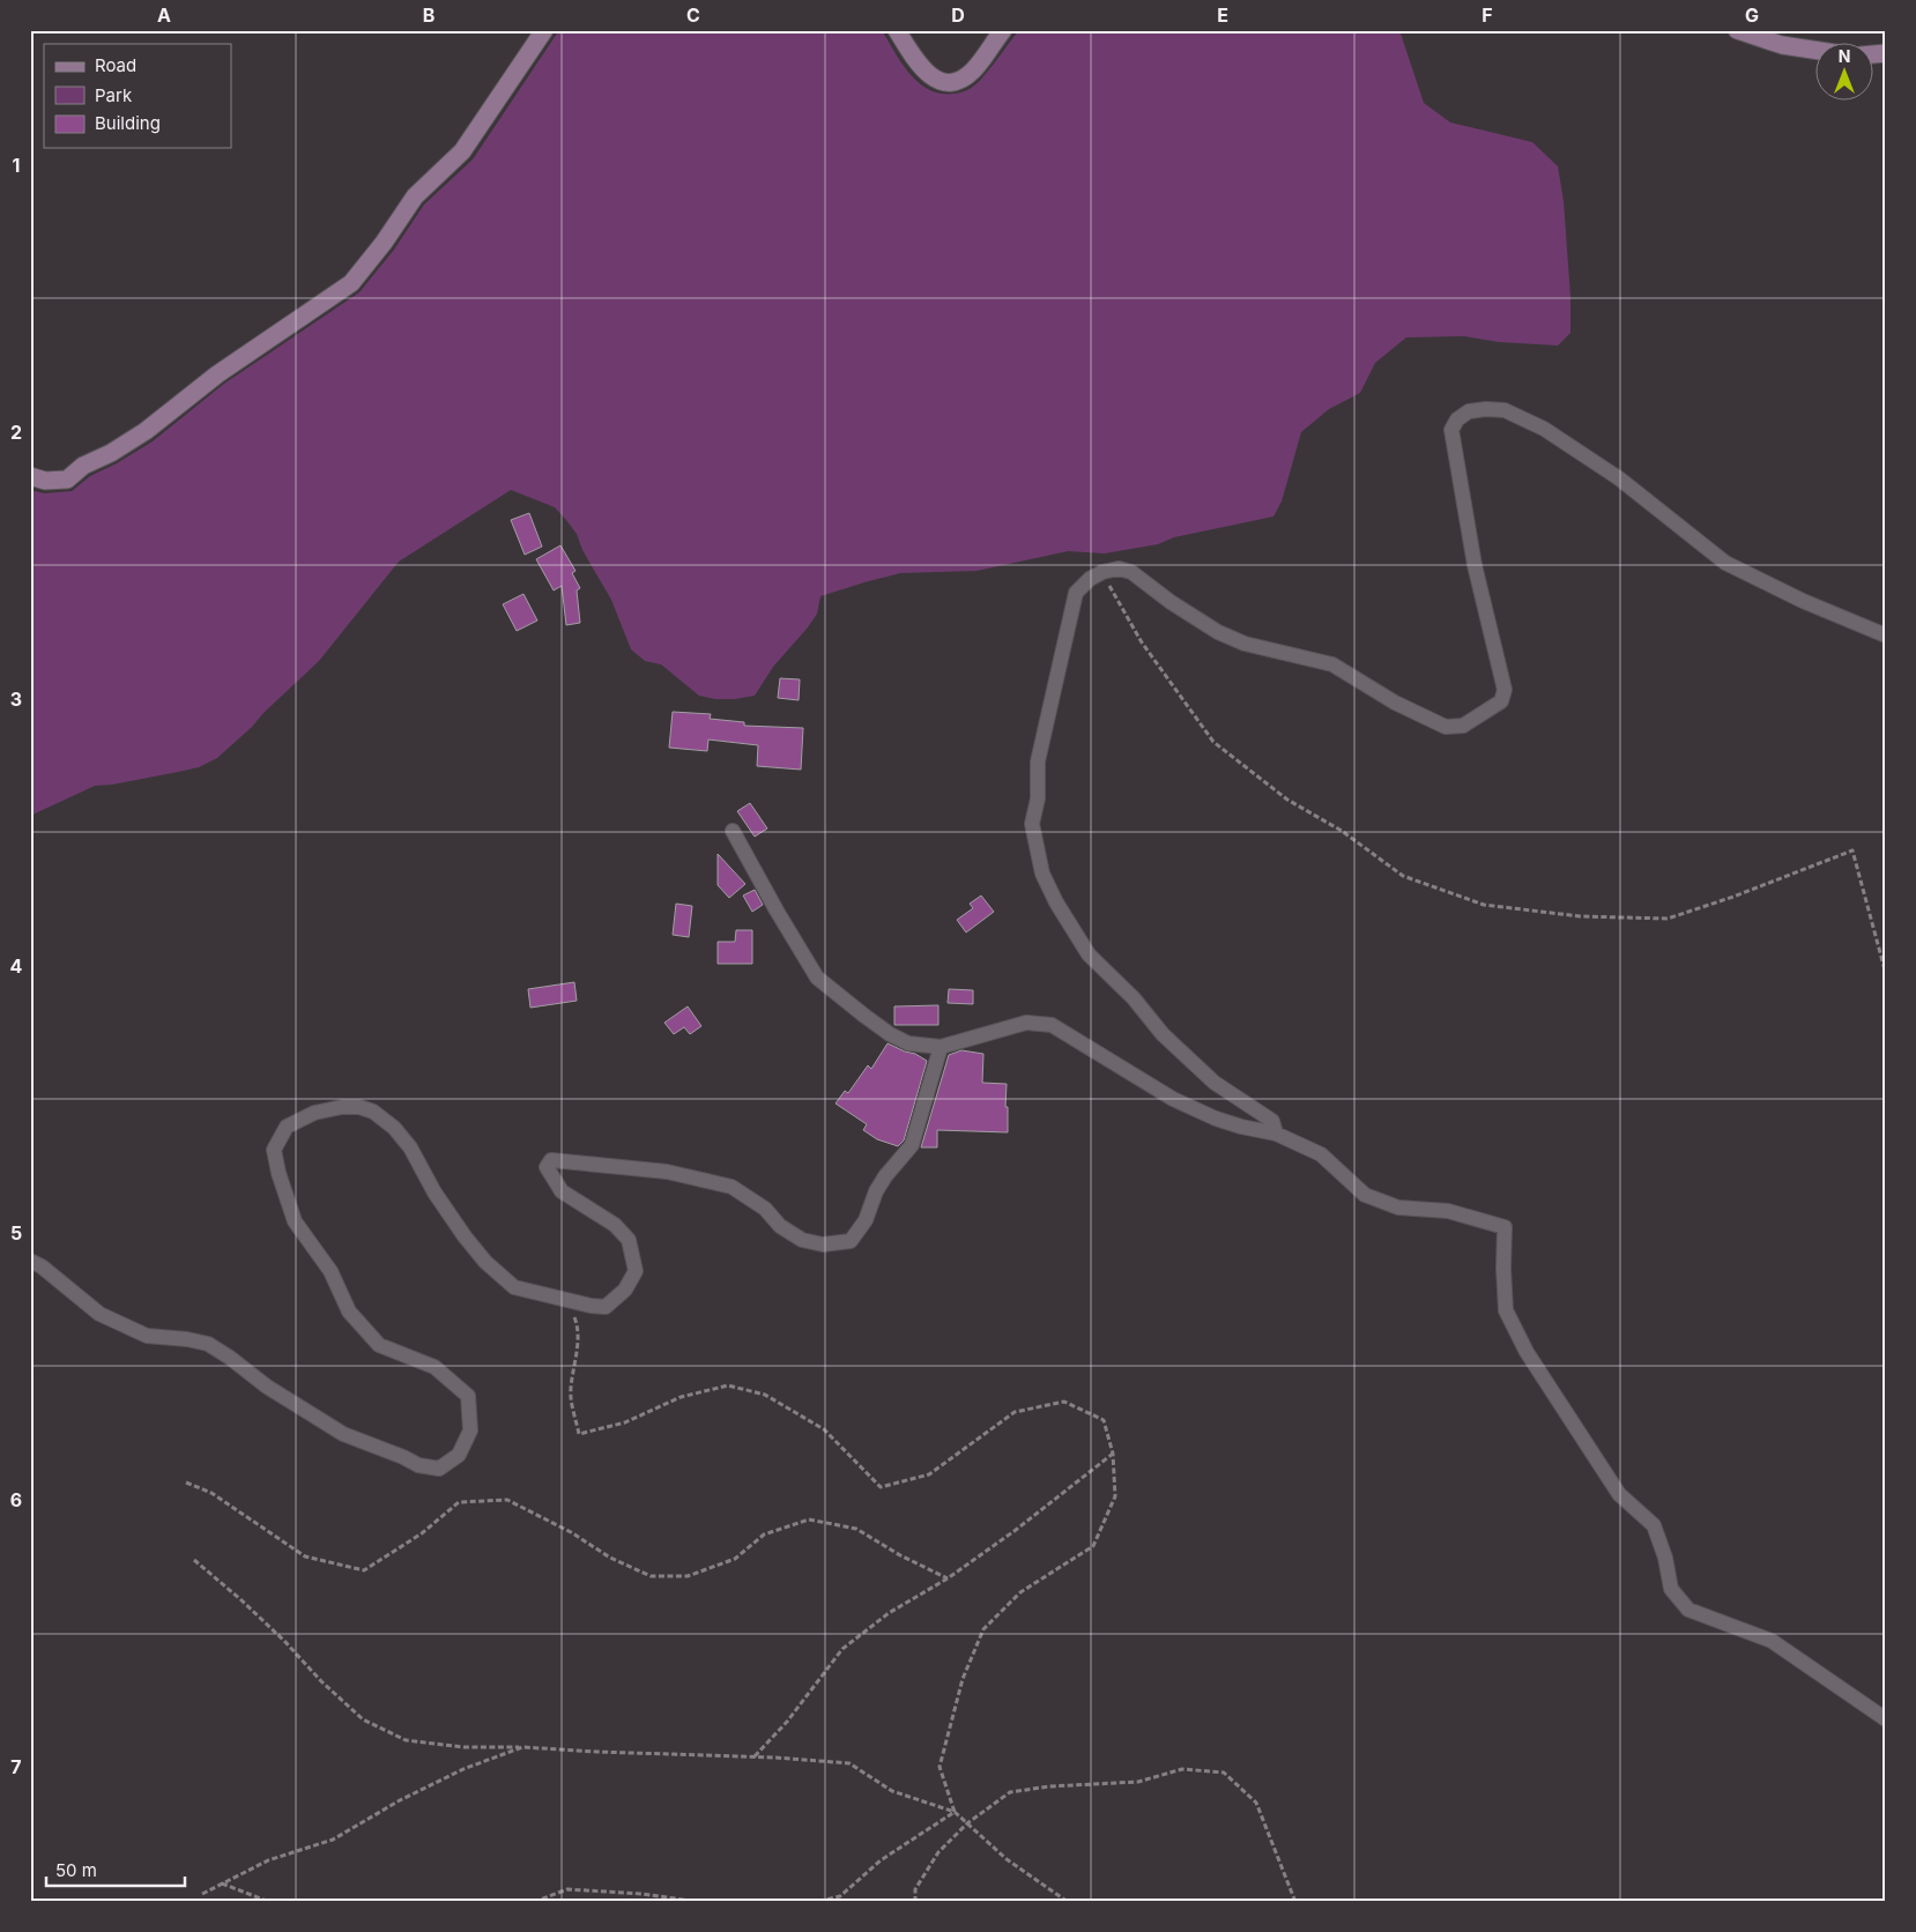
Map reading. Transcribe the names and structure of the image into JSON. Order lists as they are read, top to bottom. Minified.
{"legend":["Road","Park","Building"],"scale_bar":"50 m","north":"top","grid":{"columns":["A","B","C","D","E","F","G"],"rows":["1","2","3","4","5","6","7"]}}
